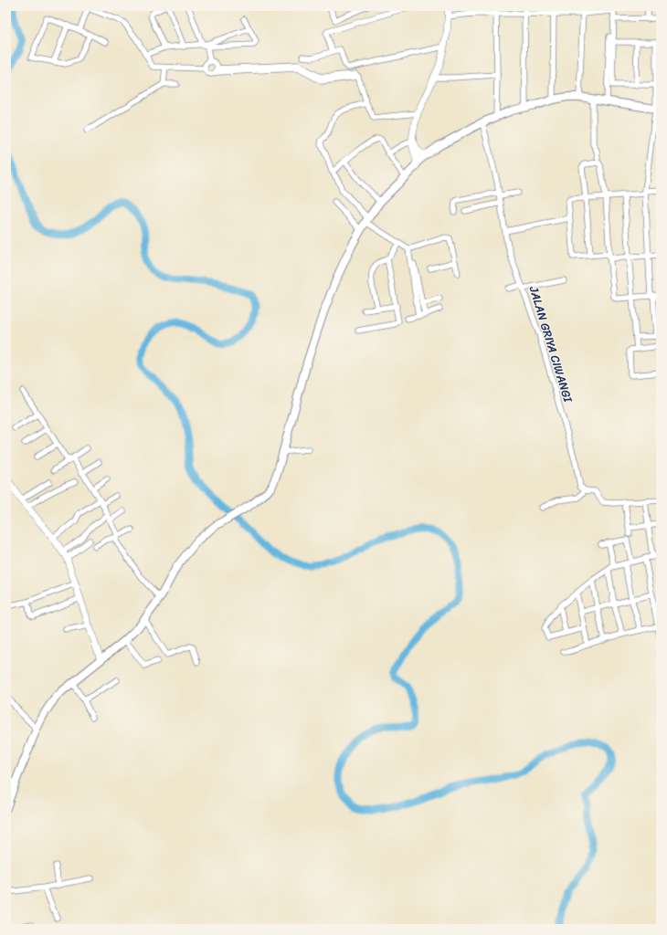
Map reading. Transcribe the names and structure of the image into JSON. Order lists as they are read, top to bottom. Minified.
{"streets":{"street":["JALAN GRIYA CIWANGI"]}}
